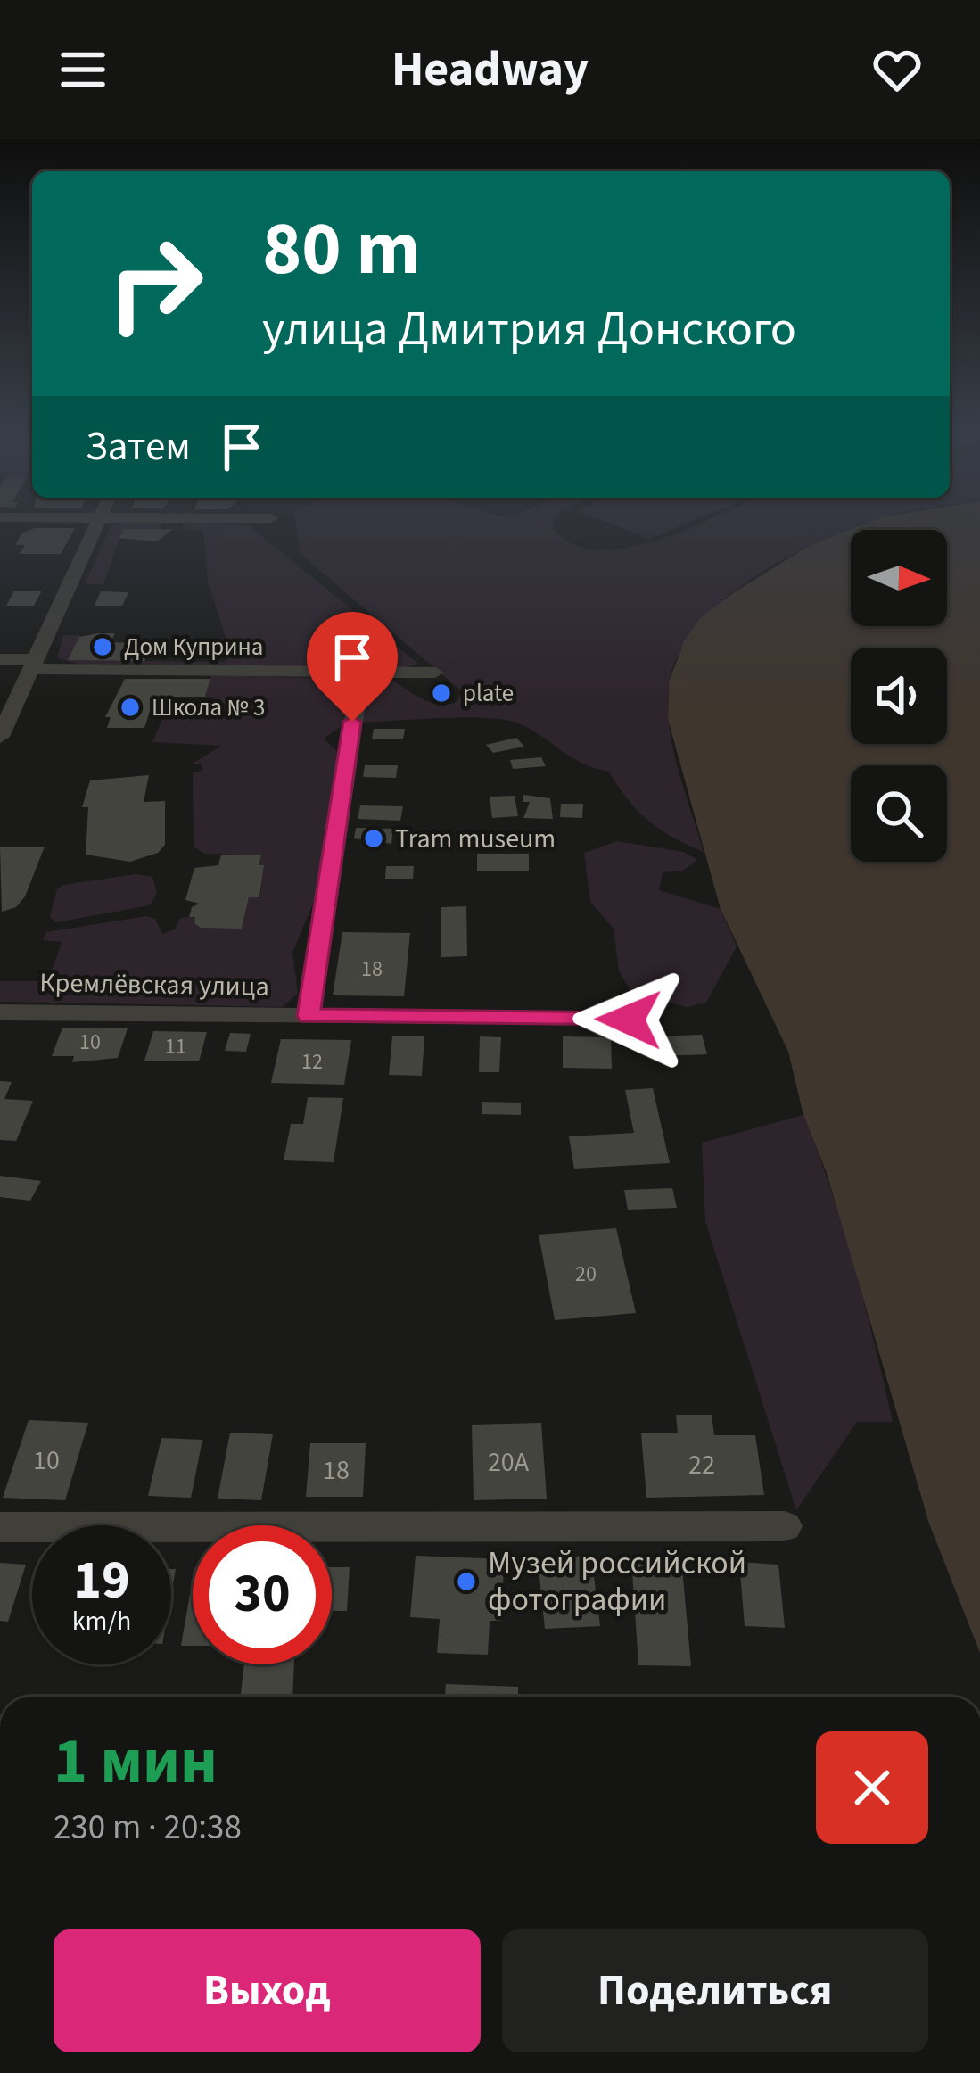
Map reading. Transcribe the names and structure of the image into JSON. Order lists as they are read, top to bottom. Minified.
{"streets":{"street":["Кремлёвская улица"]},"places":["Дом Куприна","plate","Школа № 3","Tram museum","Музей российской фотографии"],"house_numbers":["18","10","11","12","20","10","20А","22","18"],"north":"right","page":{"header":"Headway","turn":["80 m","улица Дмитрия Донского"],"then":"Затем","speed":"19 km/h","limit":"30","heading":["1 мин","230 m · 20:38"],"buttons":["Выход","Поделиться"]}}
